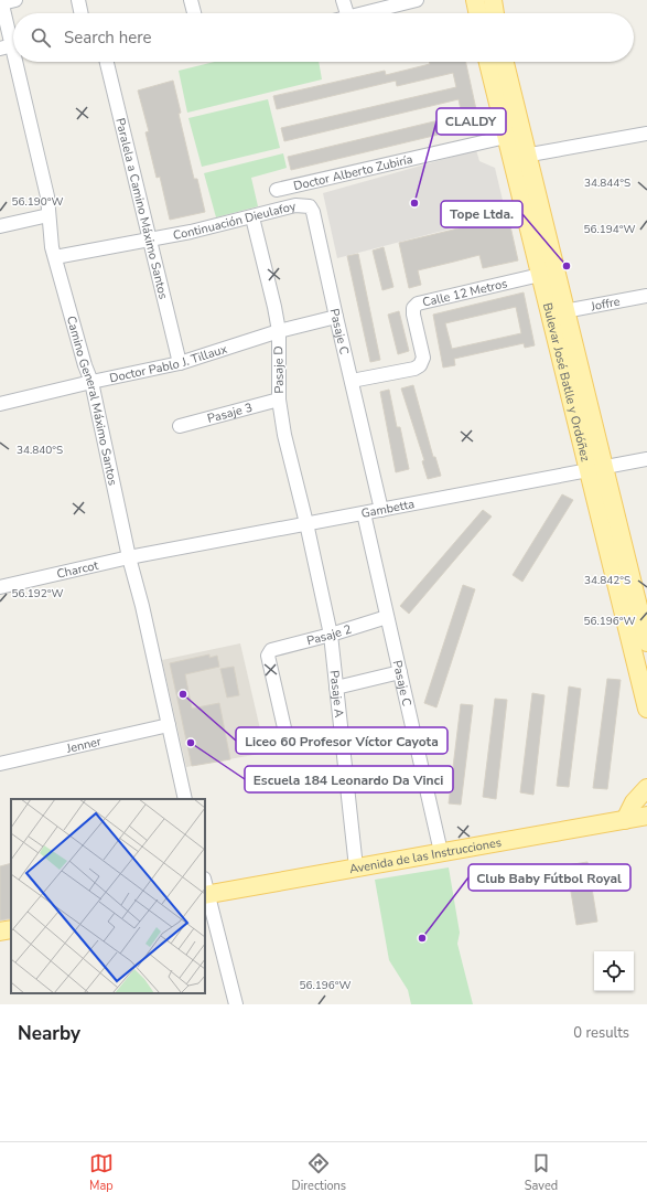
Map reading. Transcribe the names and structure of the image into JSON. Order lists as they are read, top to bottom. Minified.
{"streets":{"main road":["Bulevar José Batlle y Ordóñez","Avenida de las Instrucciones"],"street":["Doctor Alberto Zubiría","Paralela a Camino Máximo Santos","Continuación Dieulafoy","Calle 12 Metros","Joffre","Pasaje C","Doctor Pablo J. Tillaux","Pasaje D","Camino General Máximo Santos","Pasaje 3","Gambetta","Charcot","Pasaje 2","Pasaje A","Jenner"]},"crossings":[["Doctor Alberto Zubiría","Bulevar José Batlle y Ordóñez"],["Paralela a Camino Máximo Santos","Continuación Dieulafoy"],["Paralela a Camino Máximo Santos","Doctor Pablo J. Tillaux"],["Continuación Dieulafoy","Pasaje C"],["Continuación Dieulafoy","Pasaje D"],["Continuación Dieulafoy","Camino General Máximo Santos"],["Calle 12 Metros","Pasaje C"],["Calle 12 Metros","Bulevar José Batlle y Ordóñez"],["Joffre","Bulevar José Batlle y Ordóñez"],["Pasaje C","Doctor Pablo J. Tillaux"],["Pasaje C","Gambetta"],["Pasaje C","Pasaje 2"],["Pasaje C","Avenida de las Instrucciones"],["Doctor Pablo J. Tillaux","Pasaje D"],["Doctor Pablo J. Tillaux","Camino General Máximo Santos"],["Pasaje D","Pasaje 3"],["Pasaje D","Gambetta"],["Pasaje D","Pasaje A"],["Bulevar José Batlle y Ordóñez","Gambetta"],["Camino General Máximo Santos","Gambetta"],["Camino General Máximo Santos","Charcot"],["Camino General Máximo Santos","Jenner"],["Gambetta","Charcot"],["Gambetta","Pasaje A"],["Pasaje 2","Pasaje A"],["Pasaje A","Avenida de las Instrucciones"]],"places":["CLALDY","Tope Ltda.","Liceo 60 Profesor Víctor Cayota","Escuela 184 Leonardo Da Vinci","Club Baby Fútbol Royal"],"page":{"search":"Search here","heading":["Nearby","0 results"],"nav":["Map","Directions","Saved"]},"coordinates":["34.844°S","56.190°W","56.194°W","34.840°S","34.842°S","56.192°W","56.196°W"]}
